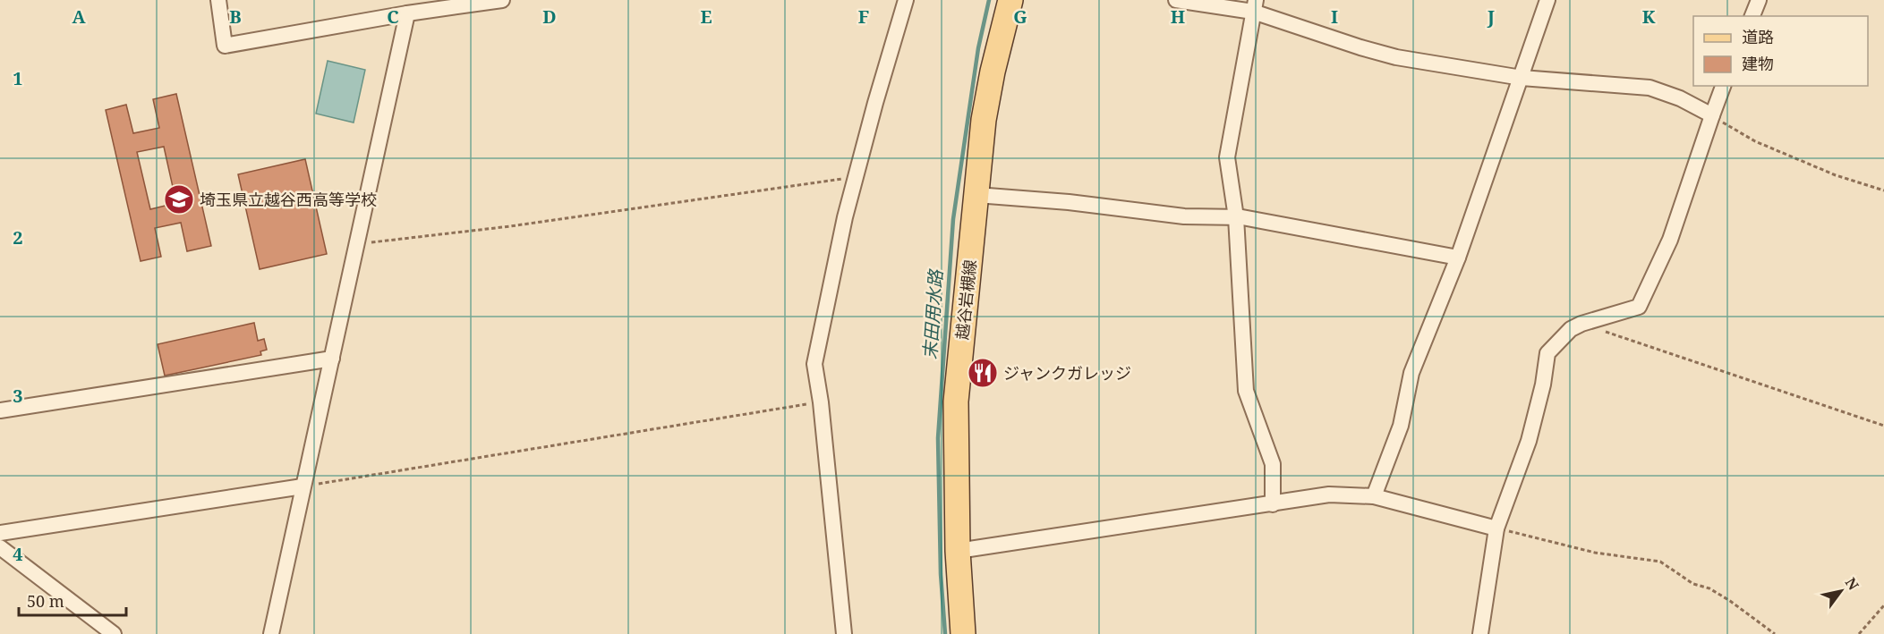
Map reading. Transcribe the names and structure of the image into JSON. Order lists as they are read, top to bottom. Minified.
{"streets":{"main road":["越谷岩槻線"]},"water":["末田用水路"],"places":{"school or university":["埼玉県立越谷西高等学校"],"restaurant":["ジャンクガレッジ"]},"legend":["道路","建物"],"scale_bar":"50 m","north":"top right","grid":{"columns":["A","B","C","D","E","F","G","H","I","J","K"],"rows":["1","2","3","4"]}}
